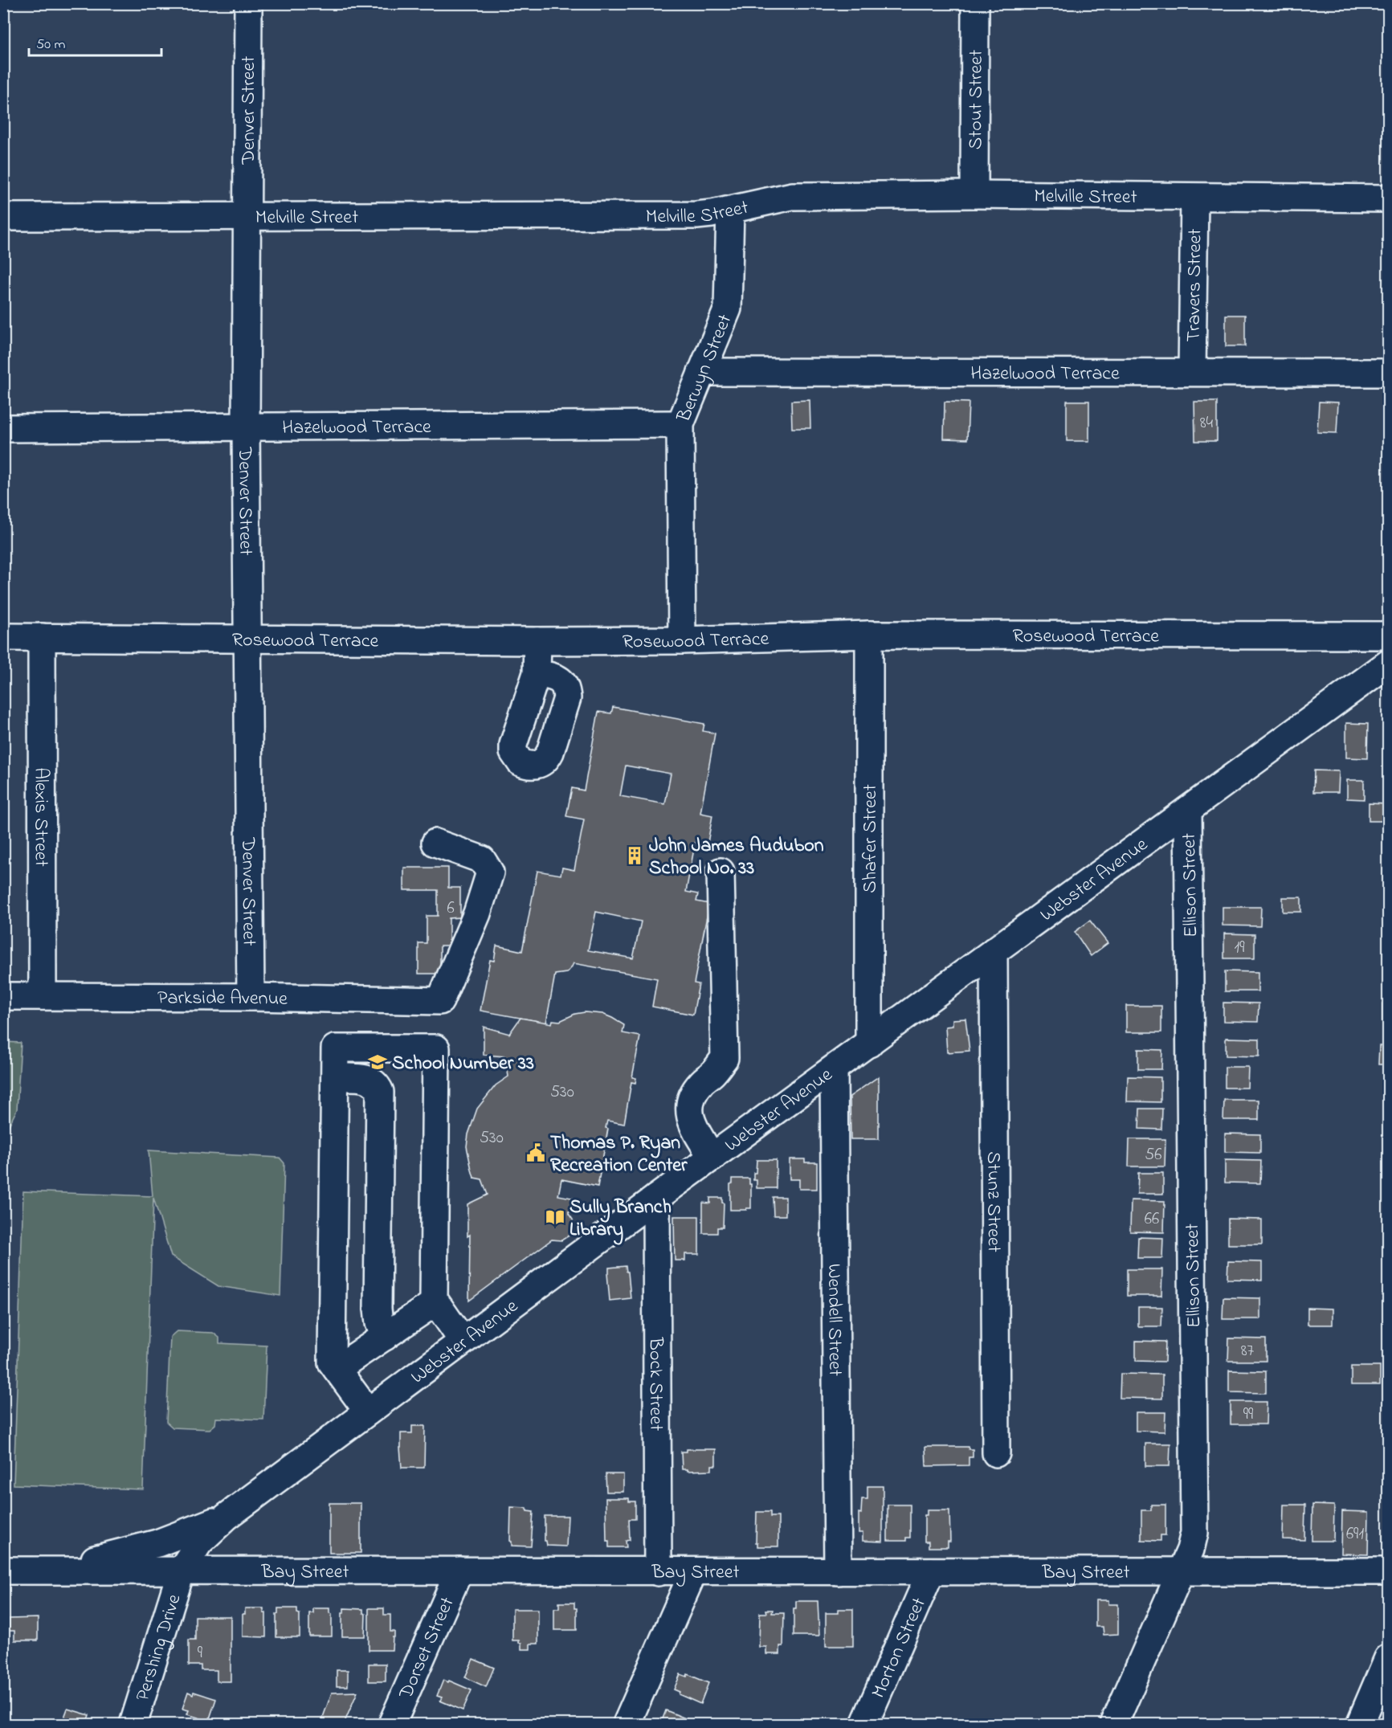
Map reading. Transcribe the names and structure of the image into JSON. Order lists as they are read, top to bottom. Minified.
{"streets":{"street":["Stout Street","Denver Street","Melville Street","Travers Street","Berwyn Street","Hazelwood Terrace","Rosewood Terrace","Alexis Street","Shafer Street","Webster Avenue","Ellison Street","Parkside Avenue","Stunz Street","Wendell Street","Bock Street","Bay Street","Pershing Drive","Dorset Street","Morton Street"]},"crossings":[["Stout Street","Melville Street"],["Denver Street","Melville Street"],["Denver Street","Hazelwood Terrace"],["Denver Street","Rosewood Terrace"],["Denver Street","Parkside Avenue"],["Melville Street","Travers Street"],["Melville Street","Berwyn Street"],["Travers Street","Hazelwood Terrace"],["Berwyn Street","Hazelwood Terrace"],["Berwyn Street","Rosewood Terrace"],["Rosewood Terrace","Alexis Street"],["Rosewood Terrace","Shafer Street"],["Alexis Street","Parkside Avenue"],["Shafer Street","Webster Avenue"],["Webster Avenue","Ellison Street"],["Webster Avenue","Stunz Street"],["Webster Avenue","Wendell Street"],["Webster Avenue","Bock Street"],["Webster Avenue","Bay Street"],["Webster Avenue","Pershing Drive"],["Ellison Street","Bay Street"],["Wendell Street","Bay Street"],["Bock Street","Bay Street"],["Bay Street","Pershing Drive"],["Bay Street","Dorset Street"],["Bay Street","Morton Street"]],"places":{"building":["John James Audubon School No. 33"],"school or university":["School Number 33"],"public building":["Thomas P. Ryan Recreation Center"],"library":["Sully Branch Library"]},"house_numbers":["84","6","19","530","530","56","66","87","99","691","9"],"scale_bar":"50 m"}
